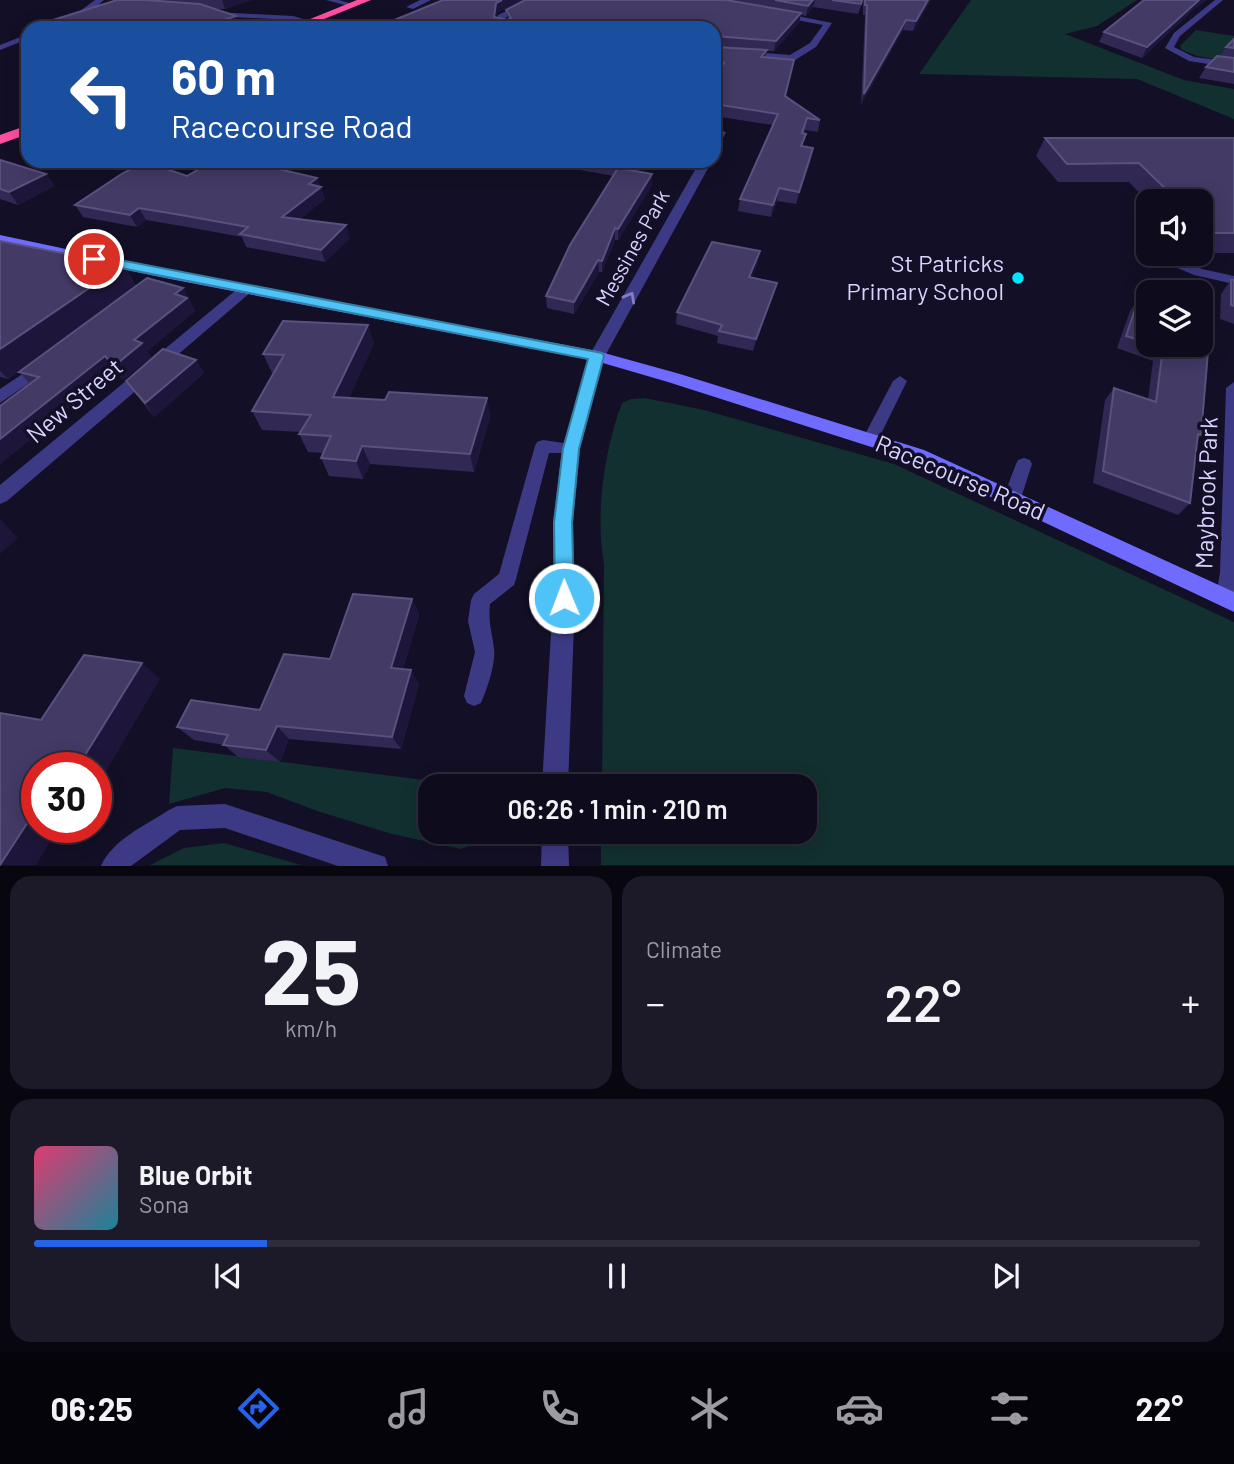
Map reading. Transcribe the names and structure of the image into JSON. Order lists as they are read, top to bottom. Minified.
{"streets":{"main road":["Racecourse Road"],"street":["Messines Park","New Street","Maybrook Park"]},"crossings":[["Messines Park","Racecourse Road"],["New Street","Racecourse Road"],["Racecourse Road","Maybrook Park"]],"one_way":["Messines Park"],"places":["St Patricks Primary School"],"page":{"turn":["60 m","Racecourse Road"],"limit":"30","trip":"06:26 · 1 min · 210 m","tile":[["25","km/h"],"Climate"],"heat":["−","22°","+"],"song":["Blue Orbit","Sona"],"tabs":["06:25","22°"]}}
